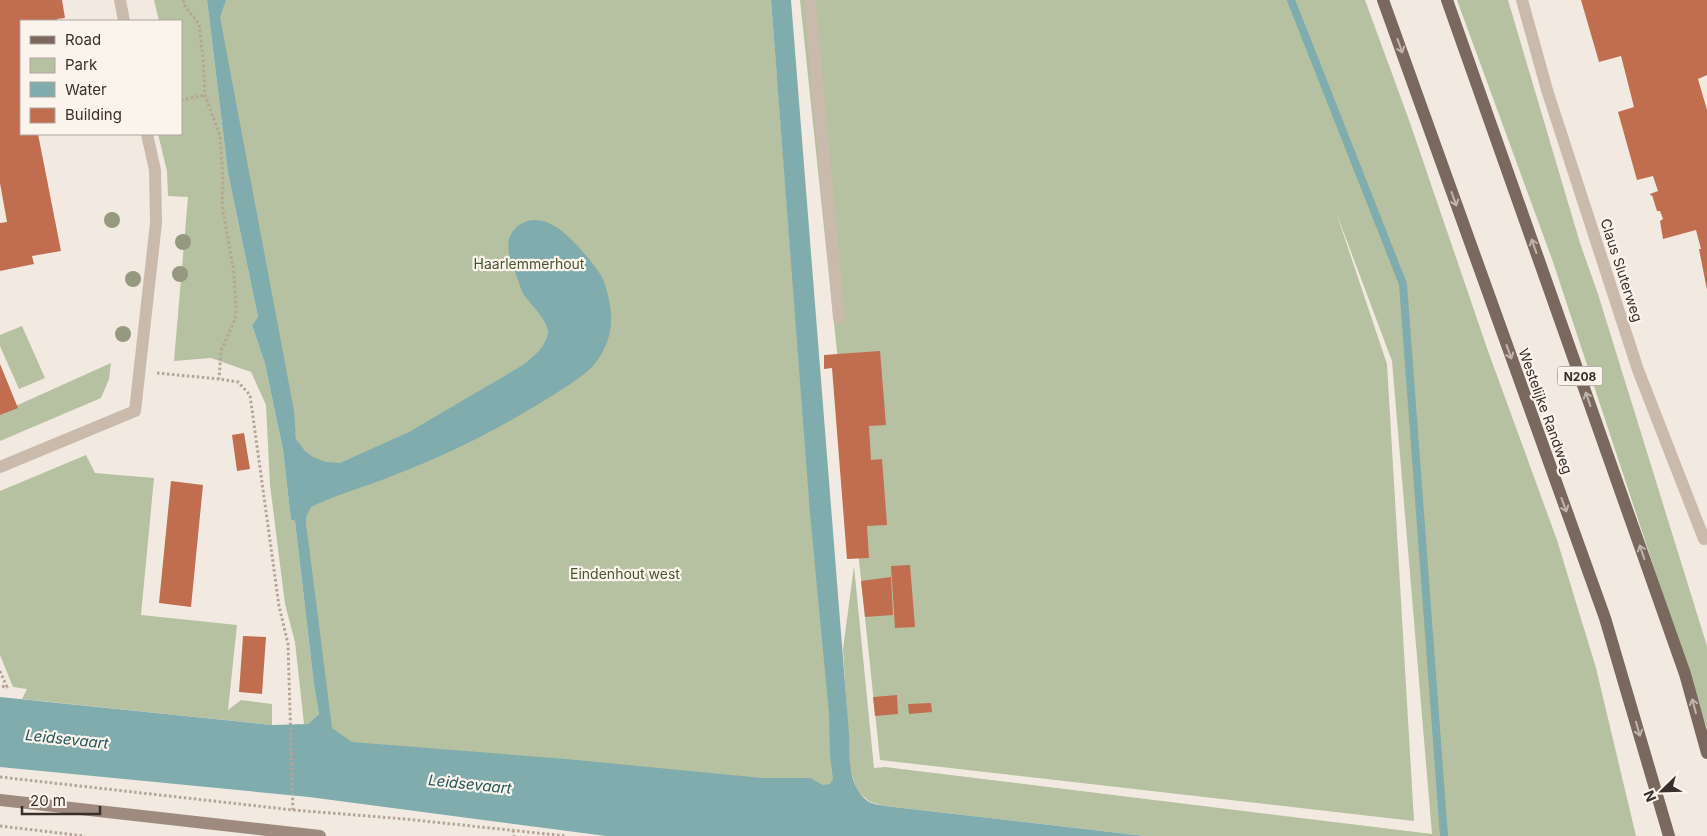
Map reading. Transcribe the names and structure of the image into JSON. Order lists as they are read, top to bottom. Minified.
{"streets":{"main road":["N208","Westelijke Randweg"],"street":["Claus Sluterweg"]},"water":["Leidsevaart"],"parks":["Haarlemmerhout","Eindenhout west"],"legend":["Road","Park","Water","Building"],"scale_bar":"20 m","north":"bottom left"}
